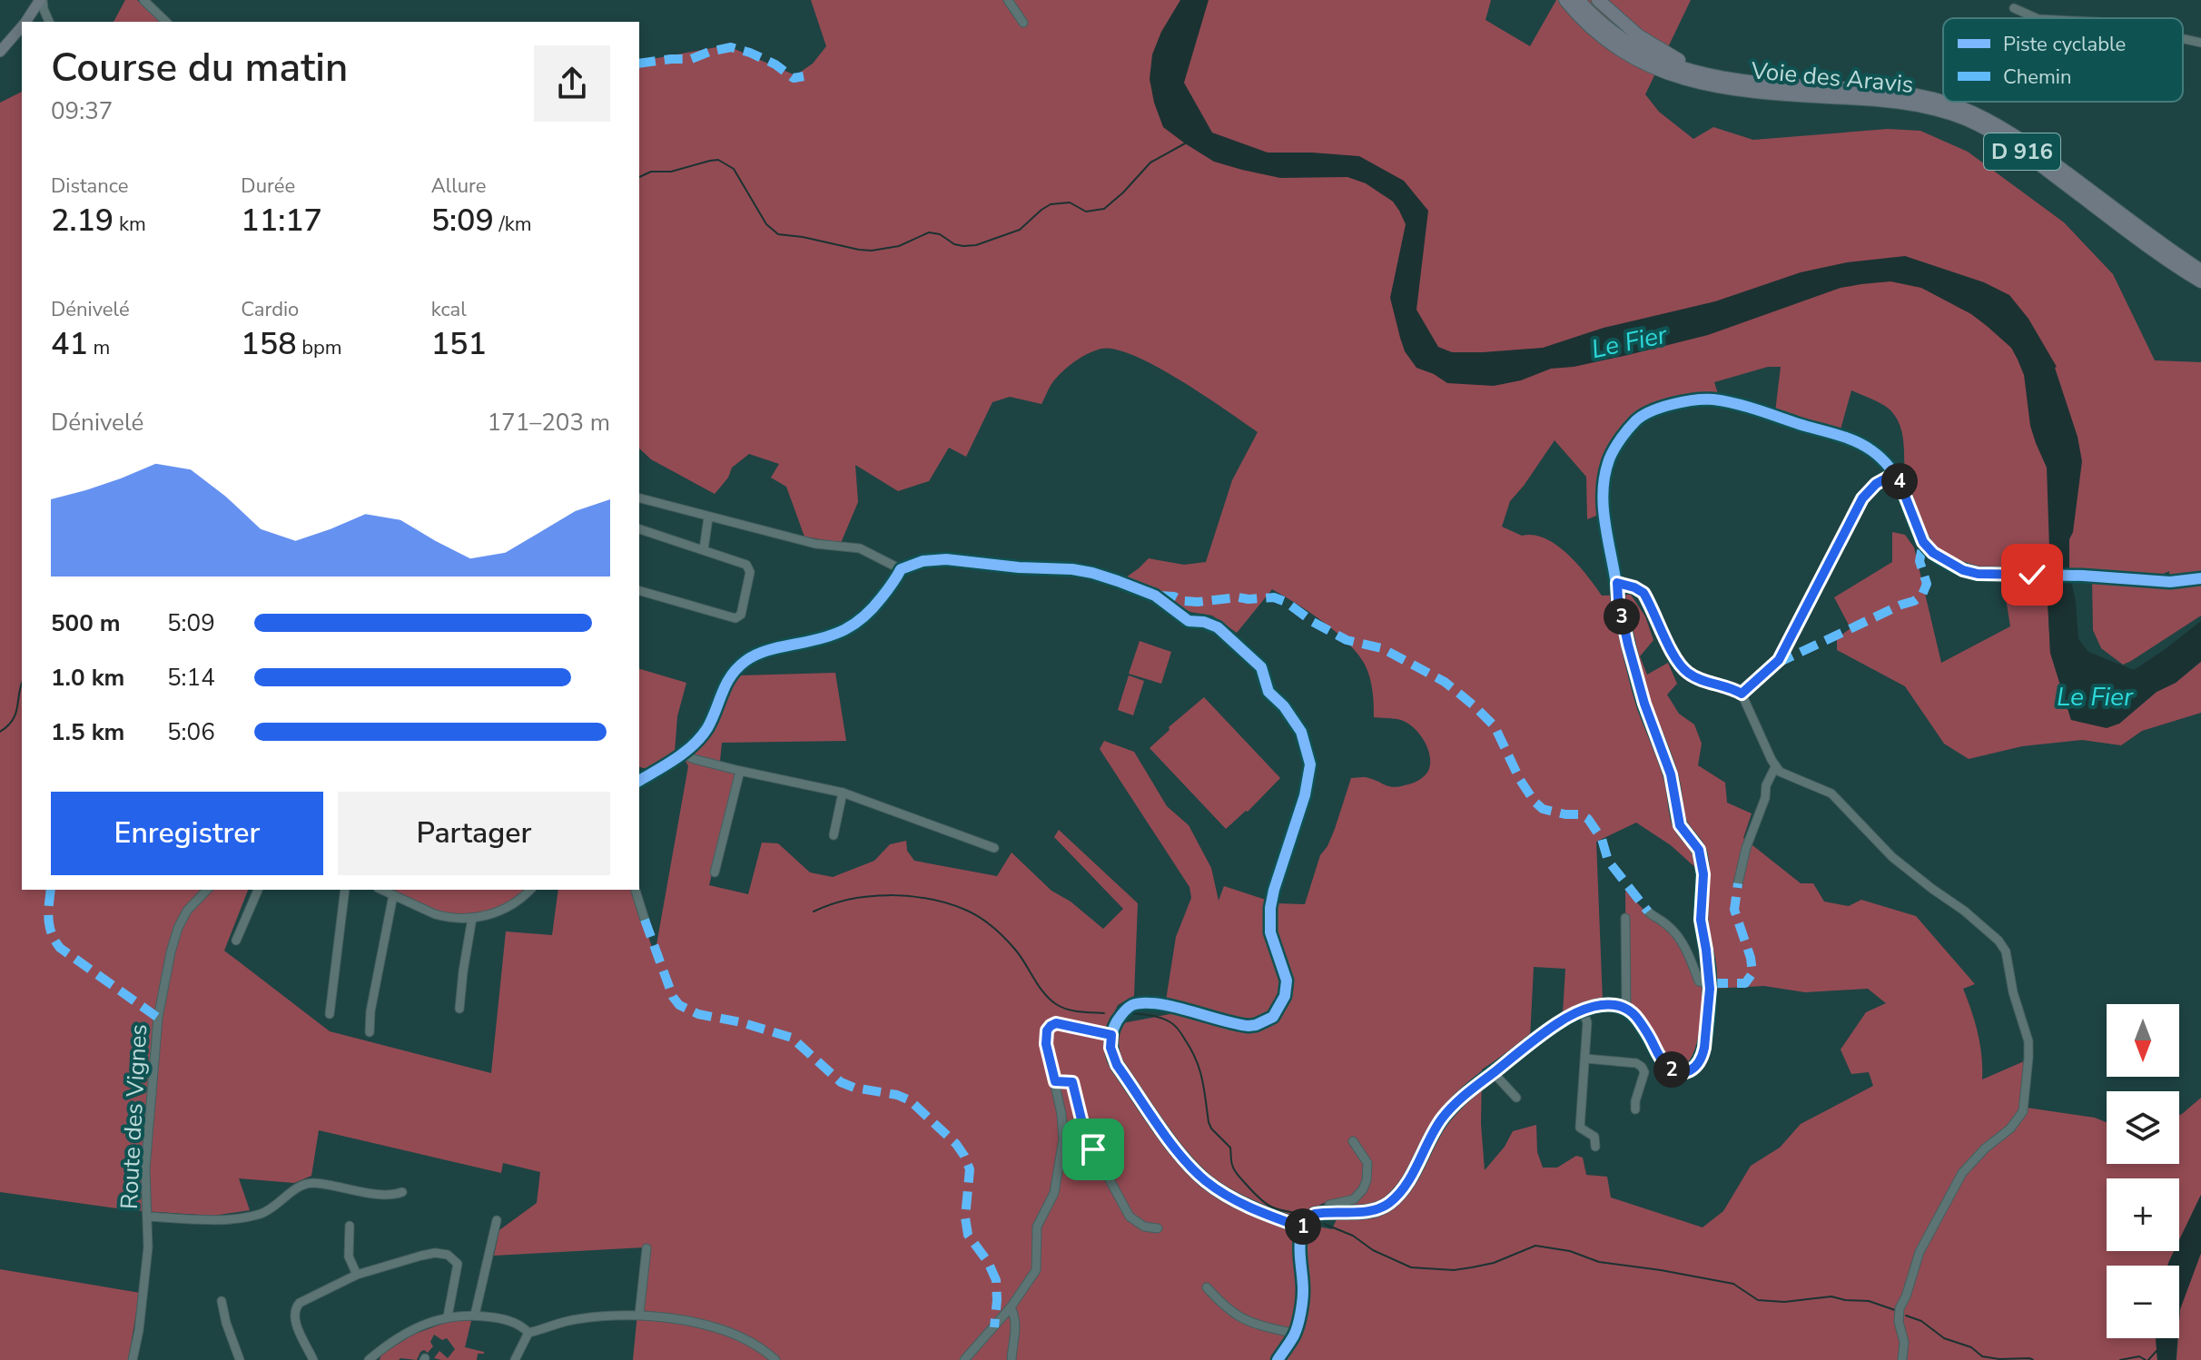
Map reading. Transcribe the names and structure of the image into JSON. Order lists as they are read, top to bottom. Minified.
{"streets":{"highway":["Voie des Aravis","D 916"],"street":["Route des Vignes"]},"water":["Le Fier"],"legend":["Piste cyclable","Chemin"],"north":"bottom","page":{"heading":["Course du matin","09:37"],"stats":[["Distance","2.19 km"],["Durée","11:17"],["Allure","5:09 /km"],["Dénivelé","41 m"],["Cardio","158 bpm"],["kcal","151"]],"chart":["Dénivelé","171–203 m"],"pins":["4","3","2","1"],"list":[{"name":"500 m","note":"5:09"},{"name":"1.0 km","note":"5:14"},{"name":"1.5 km","note":"5:06"}],"buttons":["Enregistrer","Partager"],"map_buttons":["+","−"]}}
